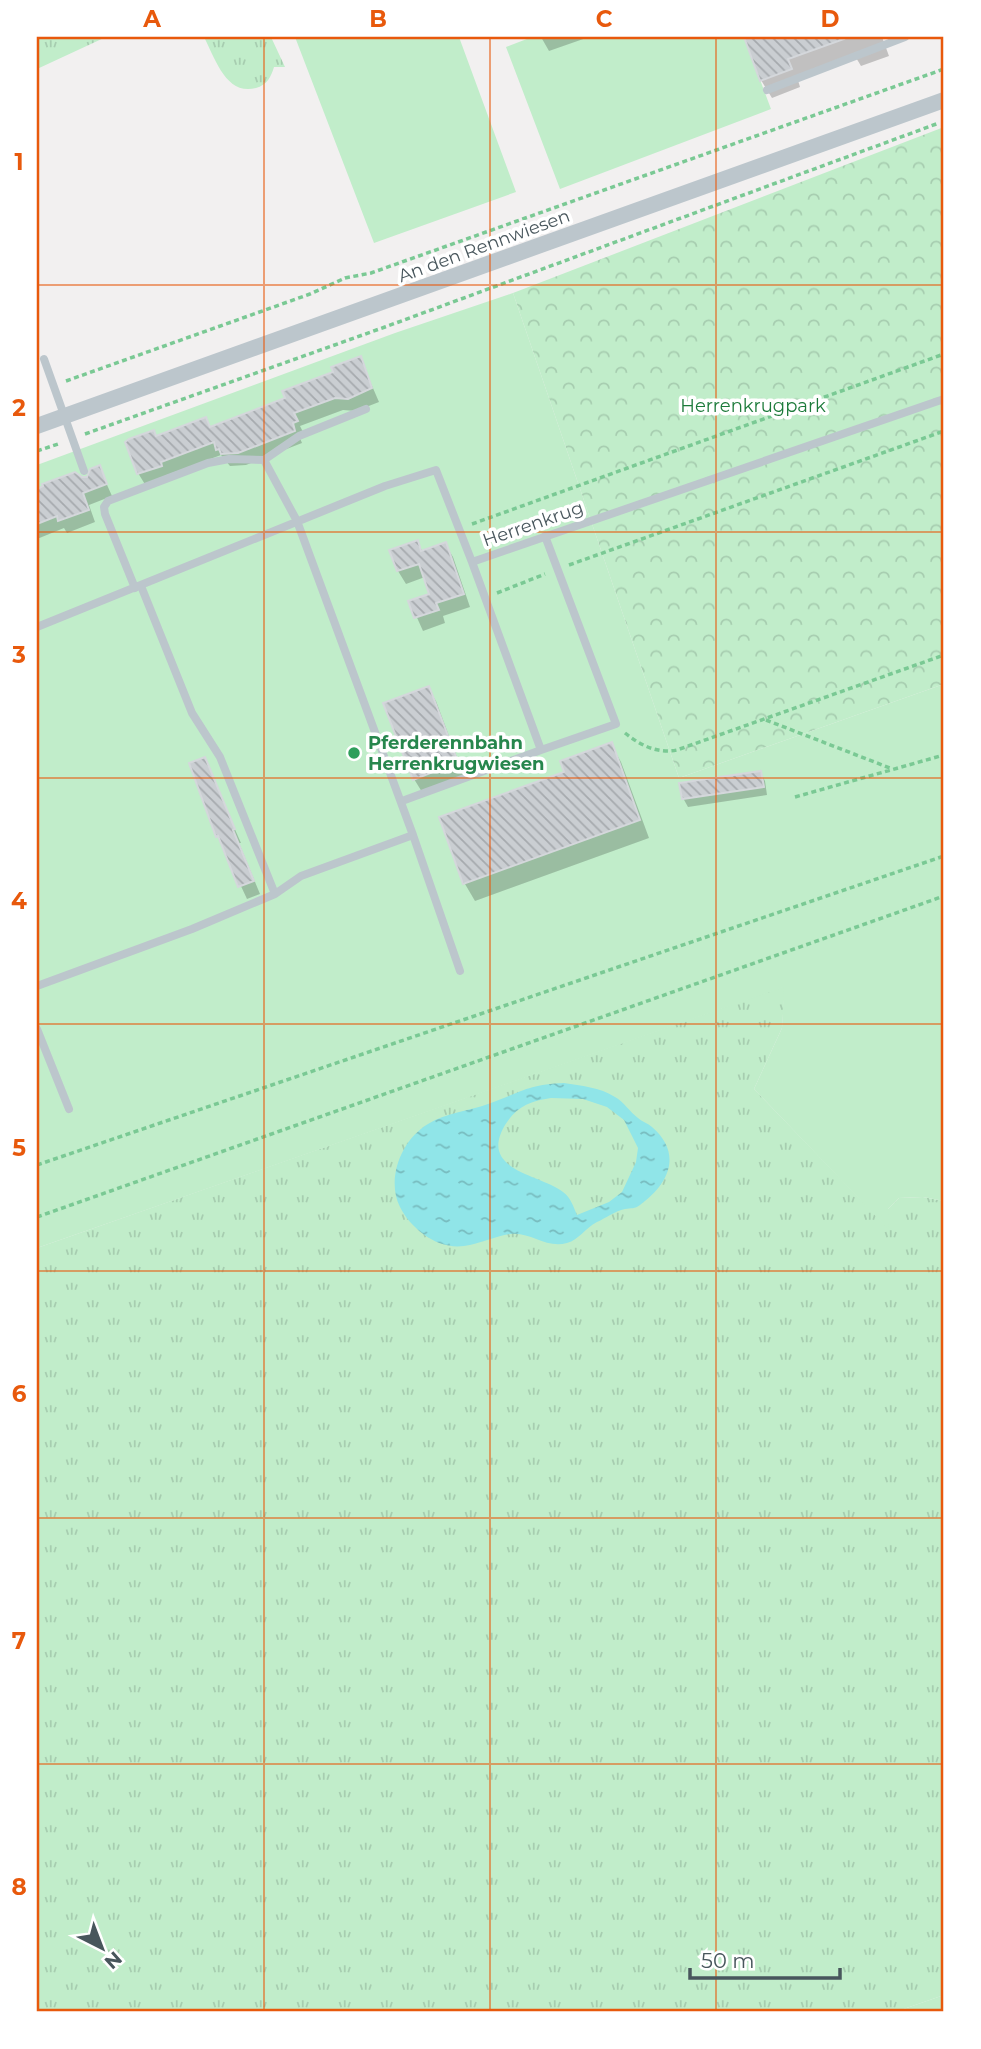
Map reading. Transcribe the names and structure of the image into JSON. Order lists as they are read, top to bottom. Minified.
{"streets":{"street":["An den Rennwiesen"],"lane":["Herrenkrug"]},"parks":["Herrenkrugpark"],"places":["Pferderennbahn Herrenkrugwiesen"],"scale_bar":"50 m","north":"bottom right","grid":{"columns":["A","B","C","D"],"rows":["1","2","3","4","5","6","7","8"]}}
